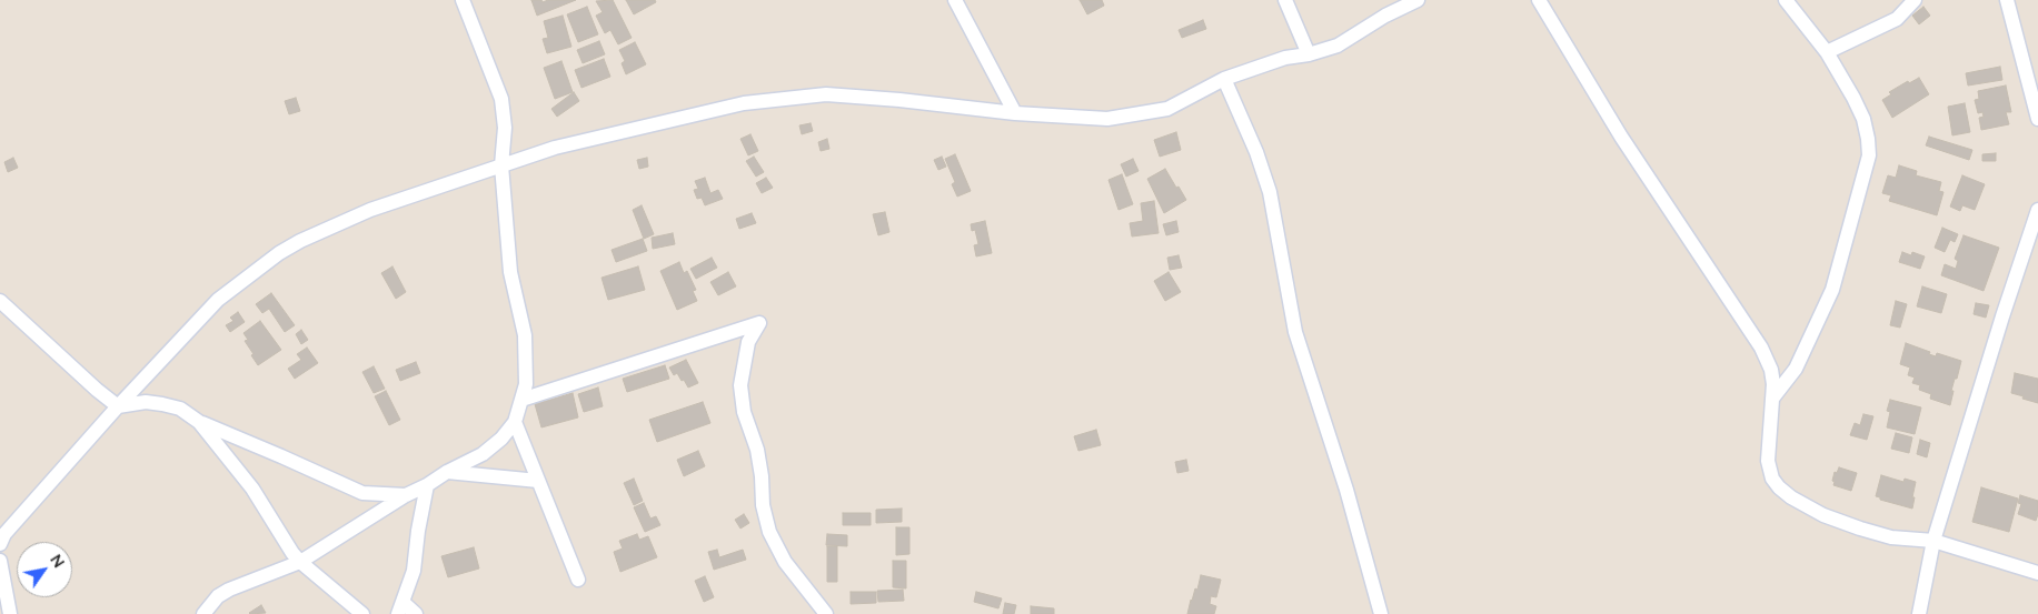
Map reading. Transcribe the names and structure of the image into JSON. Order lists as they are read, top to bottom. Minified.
{"north":"top right"}
